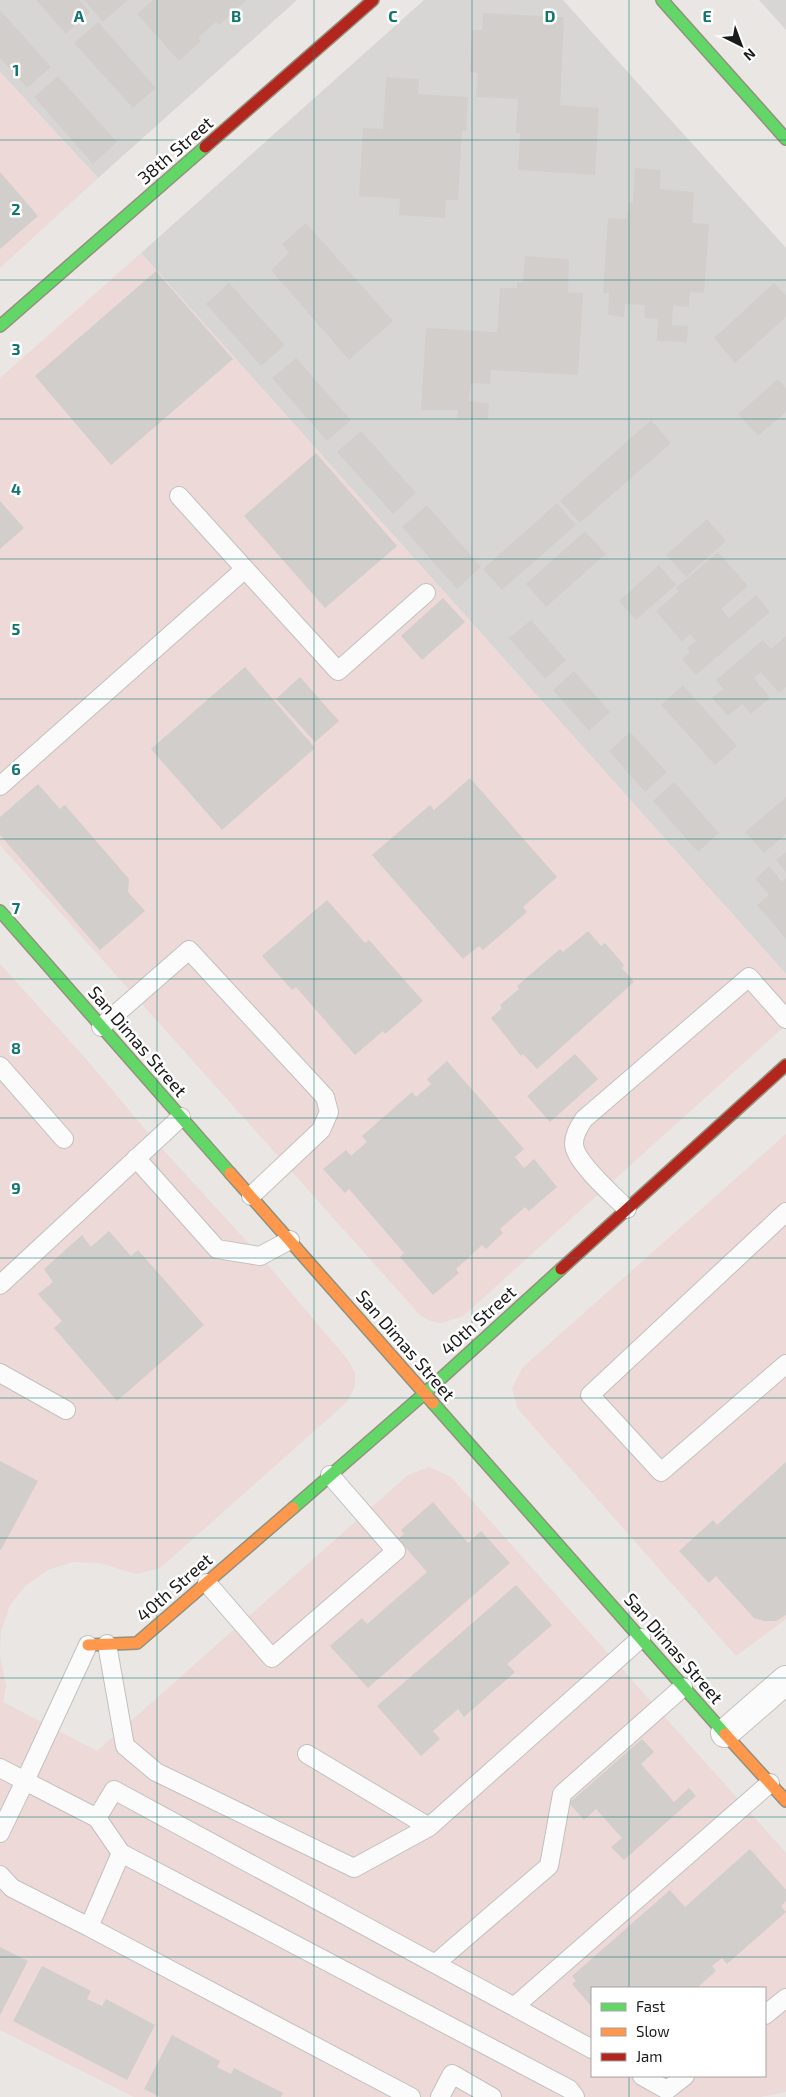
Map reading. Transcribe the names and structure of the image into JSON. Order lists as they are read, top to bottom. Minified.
{"streets":{"street":["38th Street","San Dimas Street","40th Street"]},"crossings":[["San Dimas Street","40th Street"]],"legend":["Fast","Slow","Jam"],"north":"bottom right","grid":{"columns":["A","B","C","D","E"],"rows":["1","2","3","4","5","6","7","8","9"]}}
